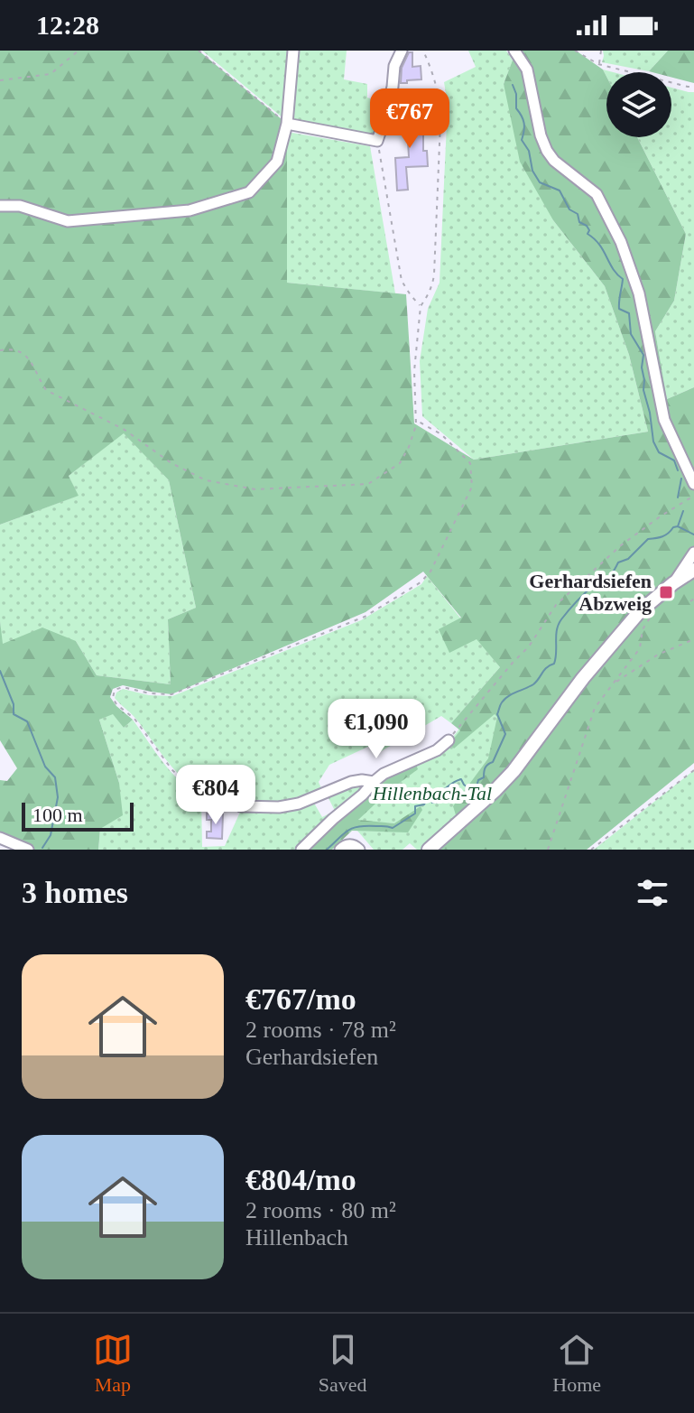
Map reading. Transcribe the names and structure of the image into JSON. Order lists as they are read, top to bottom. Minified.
{"parks":["Hillenbach-Tal"],"places":{"transit":["Gerhardsiefen Abzweig"]},"scale_bar":"100 m","page":{"status":"12:28","price":["€767","€1,090","€804"],"scale":"100 m","heading":"3 homes","list":[{"name":"€767/mo","note":"2 rooms · 78 m² · Gerhardsiefen"},{"name":"€804/mo","note":"2 rooms · 80 m² · Hillenbach"}],"tabs":["Map","Saved","Home"]}}
